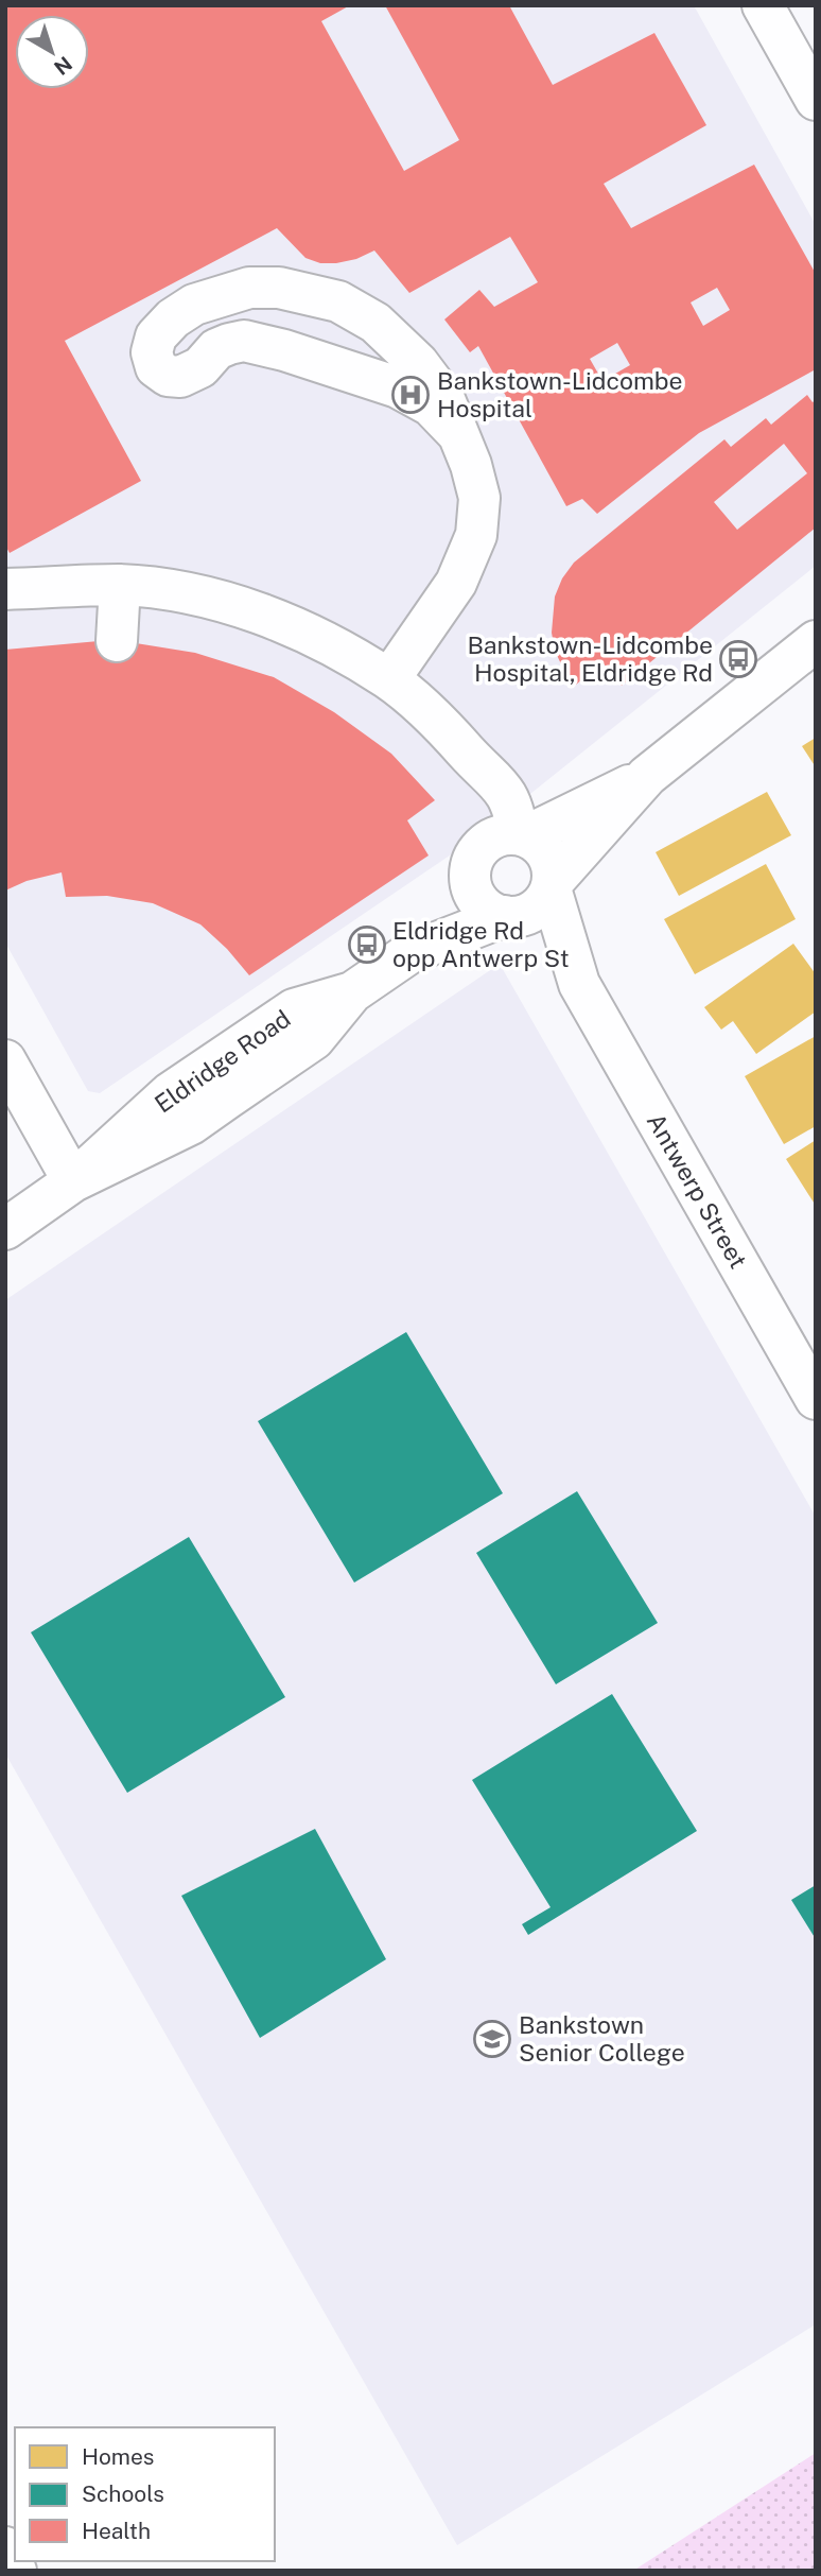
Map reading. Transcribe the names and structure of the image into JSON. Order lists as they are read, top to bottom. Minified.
{"streets":{"street":["Eldridge Road","Antwerp Street"]},"crossings":[["Eldridge Road","Antwerp Street"]],"places":{"hospital":["Bankstown-Lidcombe Hospital"],"bus stop":["Bankstown-Lidcombe Hospital, Eldridge Rd","Eldridge Rd opp Antwerp St"],"school or university":["Bankstown Senior College"]},"legend":["Homes","Schools","Health"],"north":"bottom right"}
